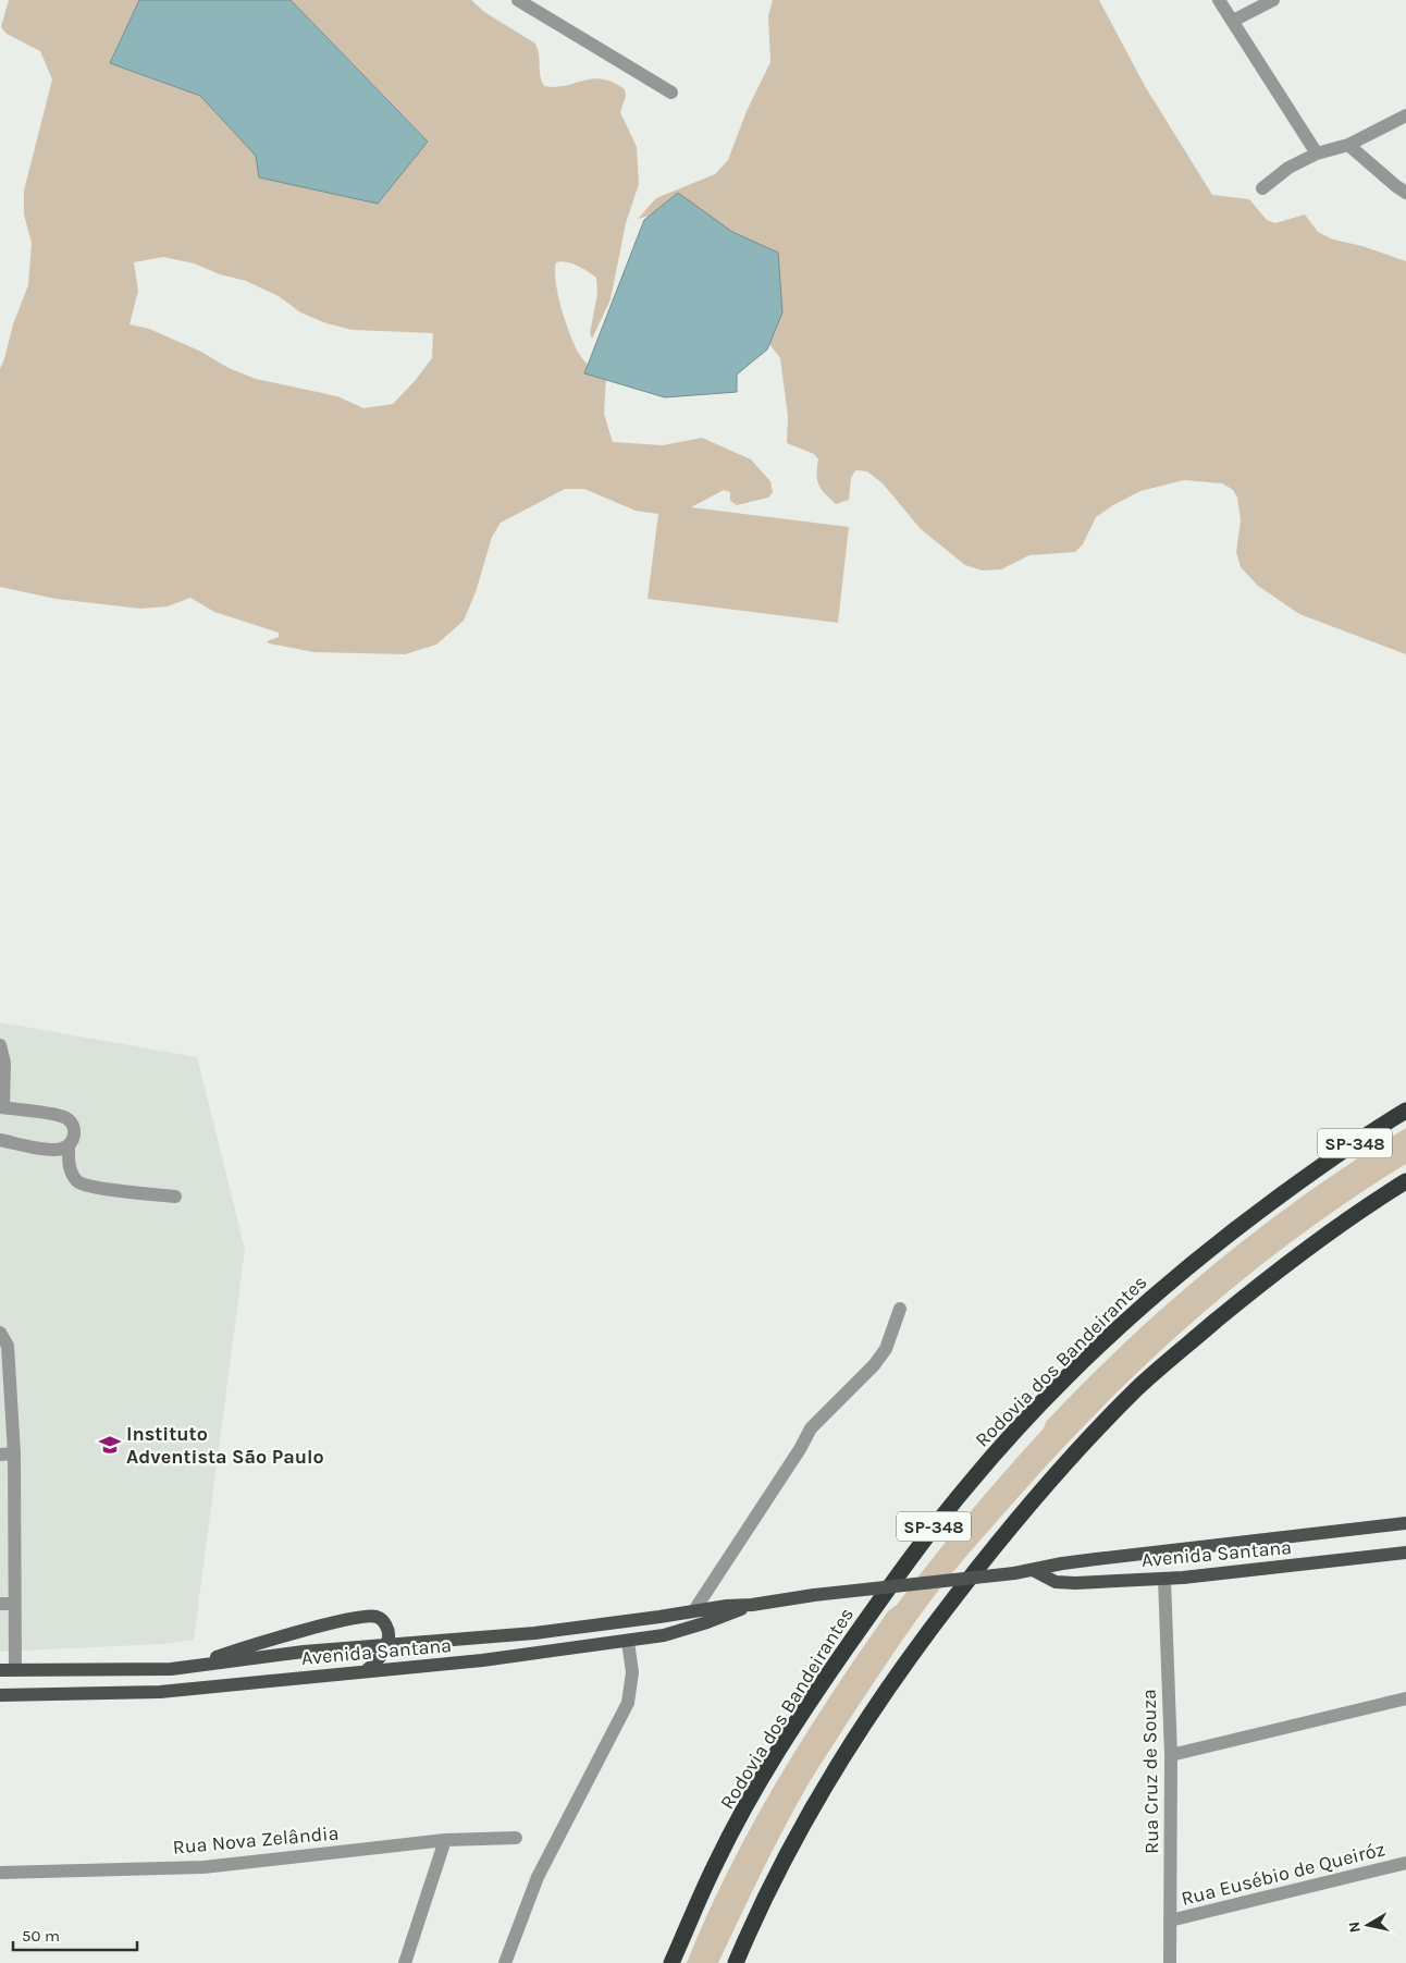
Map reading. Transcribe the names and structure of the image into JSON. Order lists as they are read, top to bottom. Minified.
{"streets":{"highway":["SP-348","Rodovia dos Bandeirantes"],"main road":["Avenida Santana"],"street":["Rua Cruz de Souza","Rua Nova Zelândia","Rua Eusébio de Queiróz"]},"crossings":[["Avenida Santana","Rua Cruz de Souza"],["Rua Cruz de Souza","Rua Eusébio de Queiróz"]],"places":{"school or university":["Instituto Adventista São Paulo"]},"scale_bar":"50 m","north":"left"}
